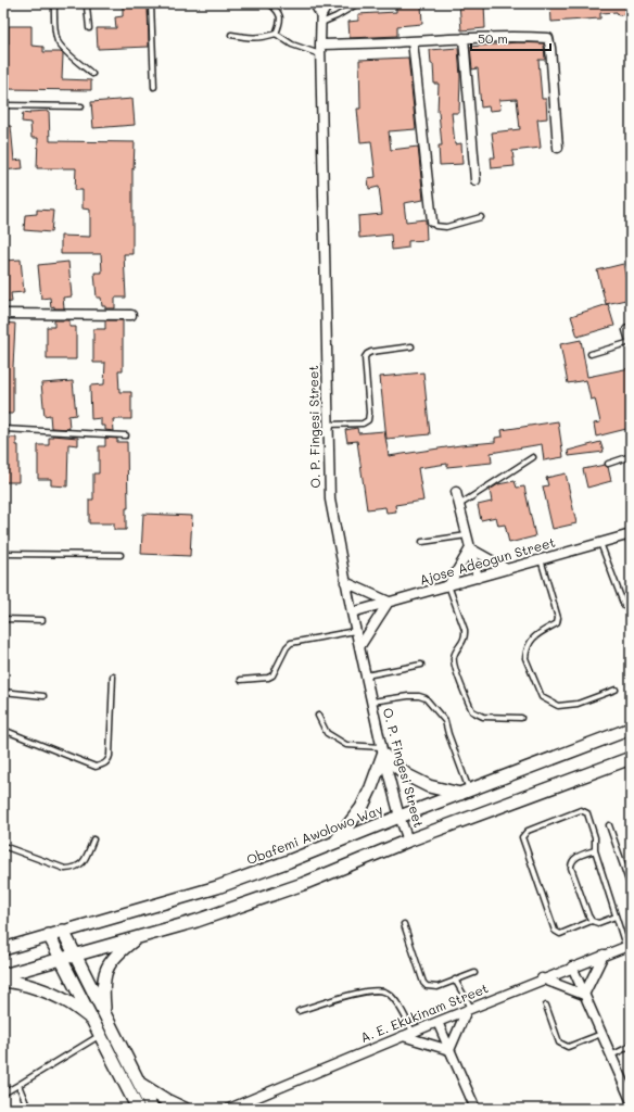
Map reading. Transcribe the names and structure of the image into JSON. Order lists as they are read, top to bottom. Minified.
{"streets":{"main road":["Obafemi Awolowo Way"],"street":["O. P. Fingesi Street","Ajose Adeogun Street","A. E. Ekukinam Street"]},"crossings":[["O. P. Fingesi Street","Ajose Adeogun Street"],["O. P. Fingesi Street","Obafemi Awolowo Way"]],"scale_bar":"50 m"}
